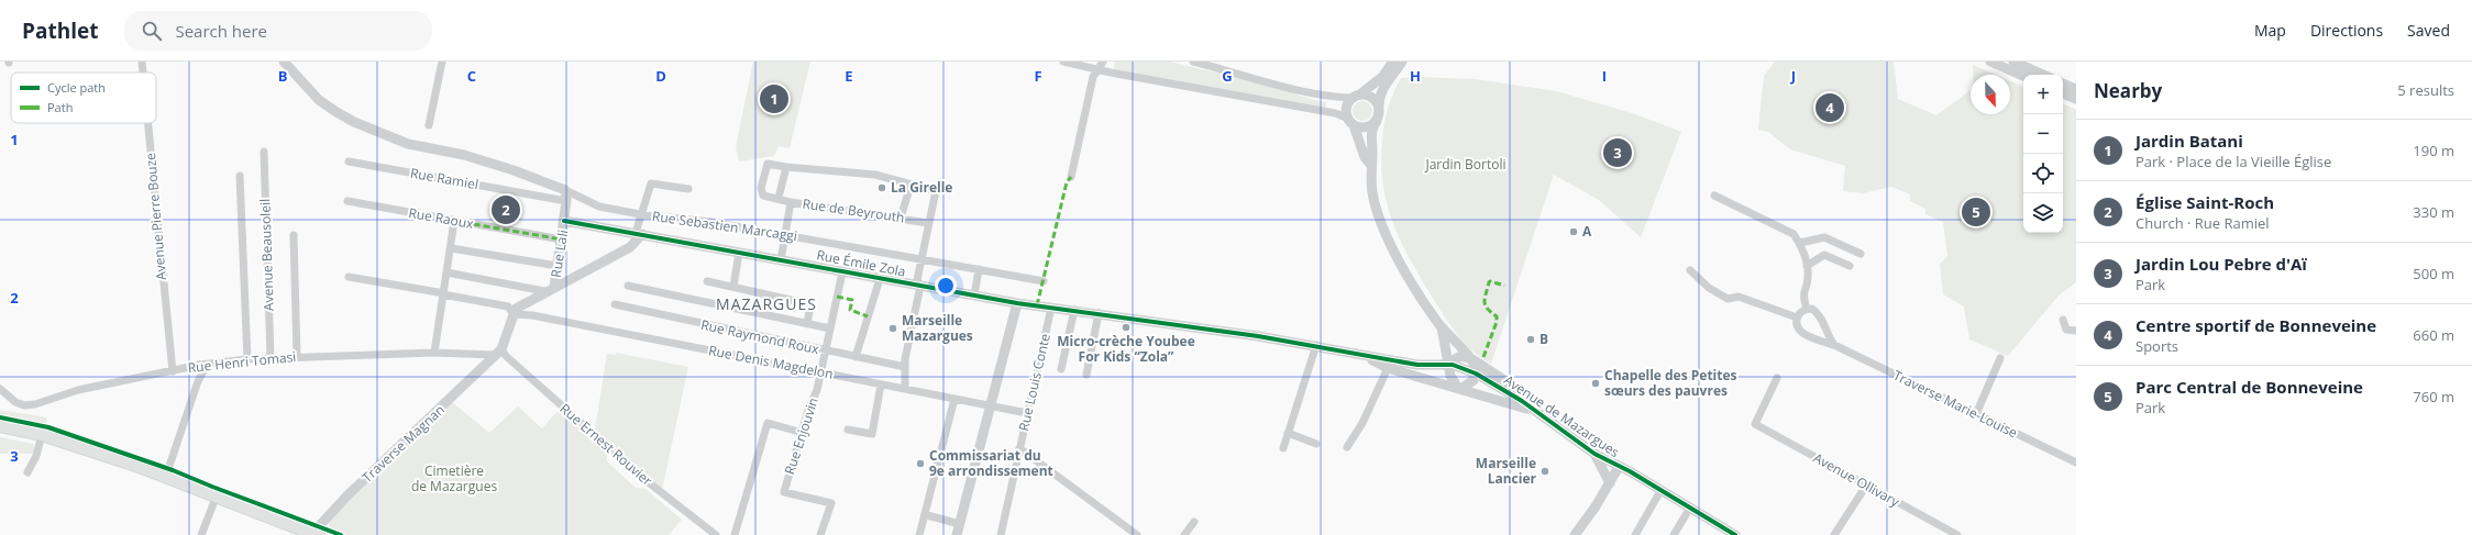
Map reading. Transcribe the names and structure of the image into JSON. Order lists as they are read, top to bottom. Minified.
{"streets":{"street":["Rue Ramiel","Rue de Beyrouth","Avenue Pierre Bouze","Rue Raoux","Rue Sebastien Marcaggi","Rue Lali","Avenue Beausoleil","Rue Émile Zola","Rue Raymond Roux","Rue Henri Tomasi","Rue Denis Magdelon","Rue Louis Conte","Traverse Marie-Louise","Avenue de Mazargues","Rue Enjouvin","Traverse Magnan","Rue Ernest Rouvier","Avenue Ollivary"]},"crossings":[["Rue Ramiel","Rue Lali"],["Avenue Pierre Bouze","Rue Henri Tomasi"],["Rue Raoux","Rue Lali"],["Rue Lali","Rue Émile Zola"],["Avenue Beausoleil","Rue Henri Tomasi"],["Rue Émile Zola","Rue Louis Conte"],["Rue Émile Zola","Avenue de Mazargues"],["Rue Émile Zola","Rue Enjouvin"],["Rue Raymond Roux","Rue Enjouvin"],["Rue Henri Tomasi","Traverse Magnan"],["Rue Henri Tomasi","Rue Ernest Rouvier"],["Rue Denis Magdelon","Rue Louis Conte"],["Rue Denis Magdelon","Rue Enjouvin"],["Traverse Magnan","Rue Ernest Rouvier"]],"districts":["MAZARGUES"],"parks":["Jardin Bortoli","Cimetière de Mazargues"],"places":["La Girelle","A","Micro-crèche Youbee For Kids “Zola”","Marseille Mazargues","B","Chapelle des Petites sœurs des pauvres","Commissariat du 9e arrondissement","Marseille Lancier"],"legend":["Cycle path","Path"],"north":"bottom","page":{"header":"Pathlet","search":"Search here","nav":["Map","Directions","Saved"],"heading":["Nearby","5 results"],"map_buttons":["+","−"],"pins":["1","4","3","2","5"],"list":[{"mark":"1","name":"Jardin Batani","note":"Park · Place de la Vieille Église","value":"190 m"},{"mark":"2","name":"Église Saint-Roch","note":"Church · Rue Ramiel","value":"330 m"},{"mark":"3","name":"Jardin Lou Pebre d'Aï","note":"Park","value":"500 m"},{"mark":"4","name":"Centre sportif de Bonneveine","note":"Sports","value":"660 m"},{"mark":"5","name":"Parc Central de Bonneveine","note":"Park","value":"760 m"}]},"grid":{"columns":["B","C","D","E","F","G","H","I","J"],"rows":["1","2","3"]}}
